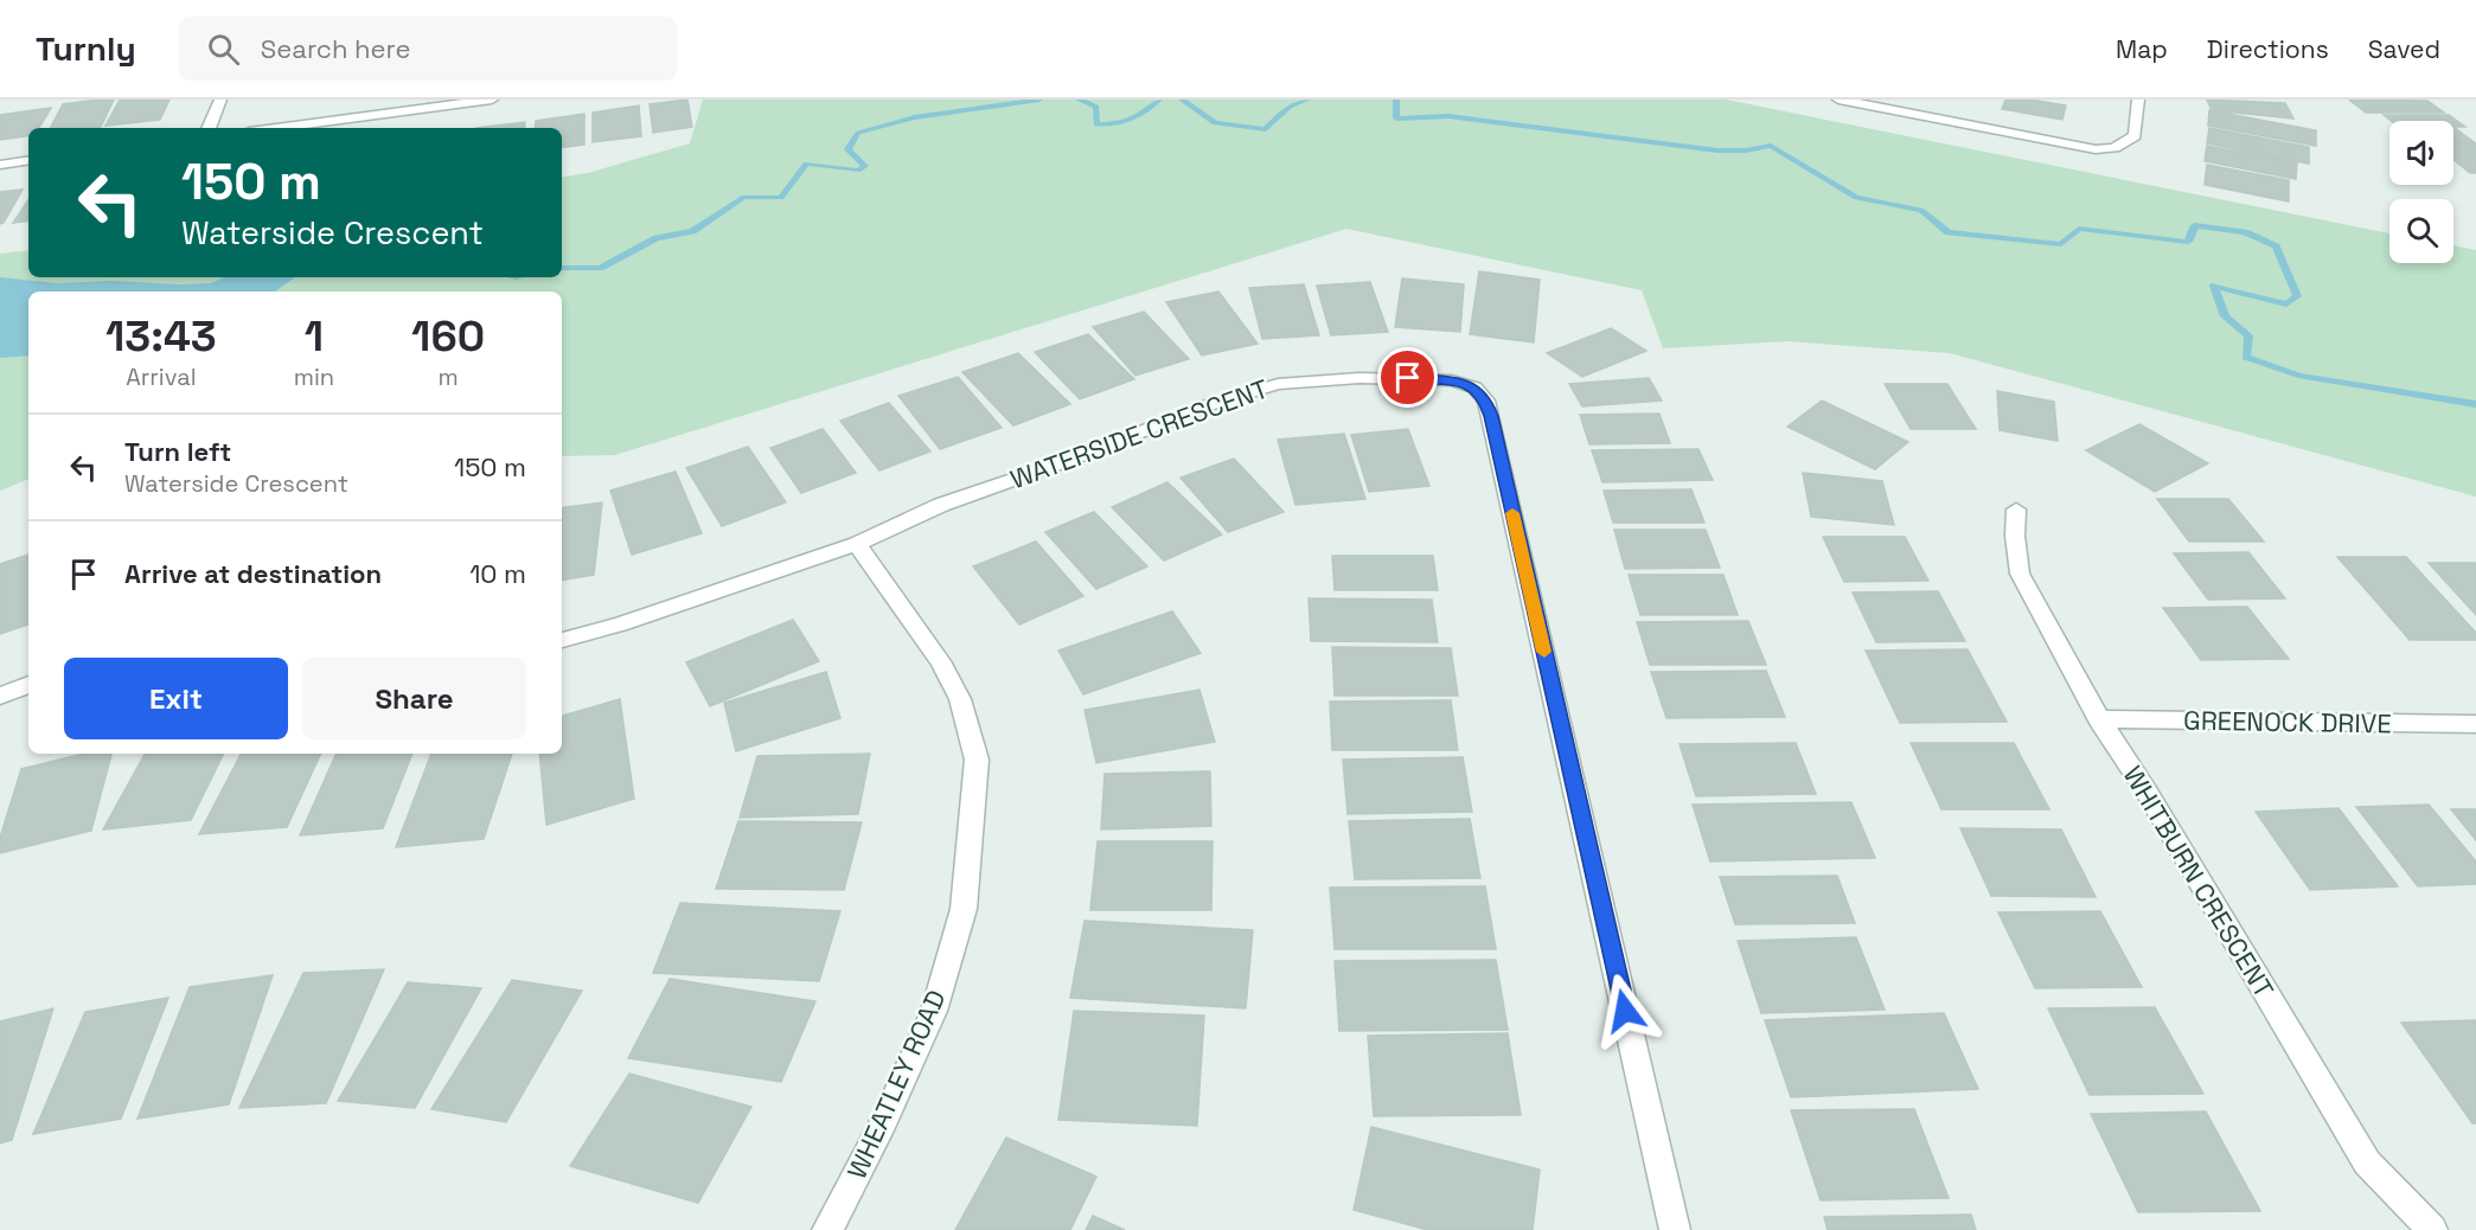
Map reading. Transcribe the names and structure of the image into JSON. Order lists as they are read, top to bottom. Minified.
{"streets":{"street":["WATERSIDE CRESCENT","GREENOCK DRIVE","WHITBURN CRESCENT","WHEATLEY ROAD"]},"crossings":[["WATERSIDE CRESCENT","WHEATLEY ROAD"],["GREENOCK DRIVE","WHITBURN CRESCENT"]],"page":{"header":"Turnly","search":"Search here","nav":["Map","Directions","Saved"],"turn":["150 m","Waterside Crescent"],"eta":["13:43","Arrival","1","min","160","m"],"list":[{"name":"Turn left","note":"Waterside Crescent","value":"150 m"},{"name":"Arrive at destination","value":"10 m"}],"buttons":["Exit","Share"]}}
